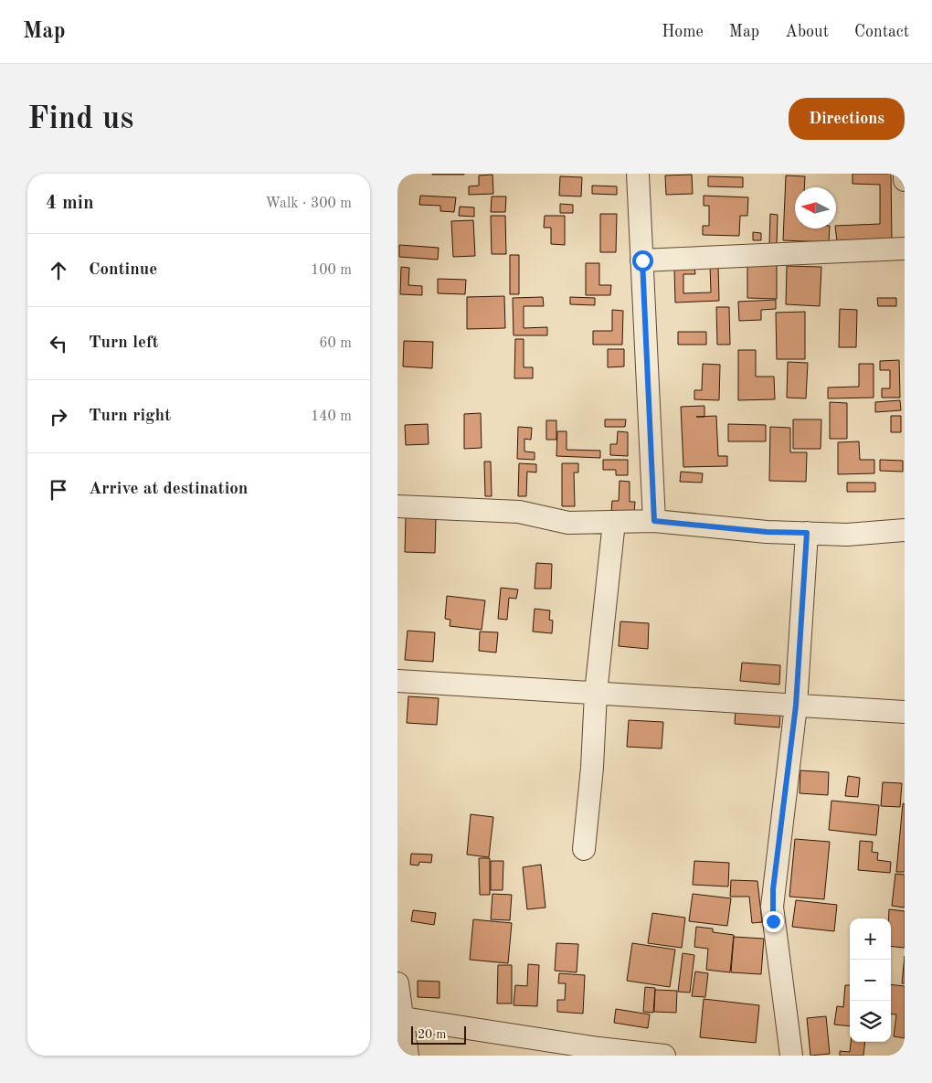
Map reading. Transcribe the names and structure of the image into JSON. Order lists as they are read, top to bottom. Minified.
{"scale_bar":"20 m","north":"left","page":{"header":"Map","nav":["Home","Map","About","Contact"],"buttons":"Directions","title":"Find us","heading":["4 min","Walk · 300 m"],"list":[["Continue","100 m"],["Turn left","60 m"],["Turn right","140 m"],"Arrive at destination"],"map_buttons":["+","−"],"scale":"20 m"}}
